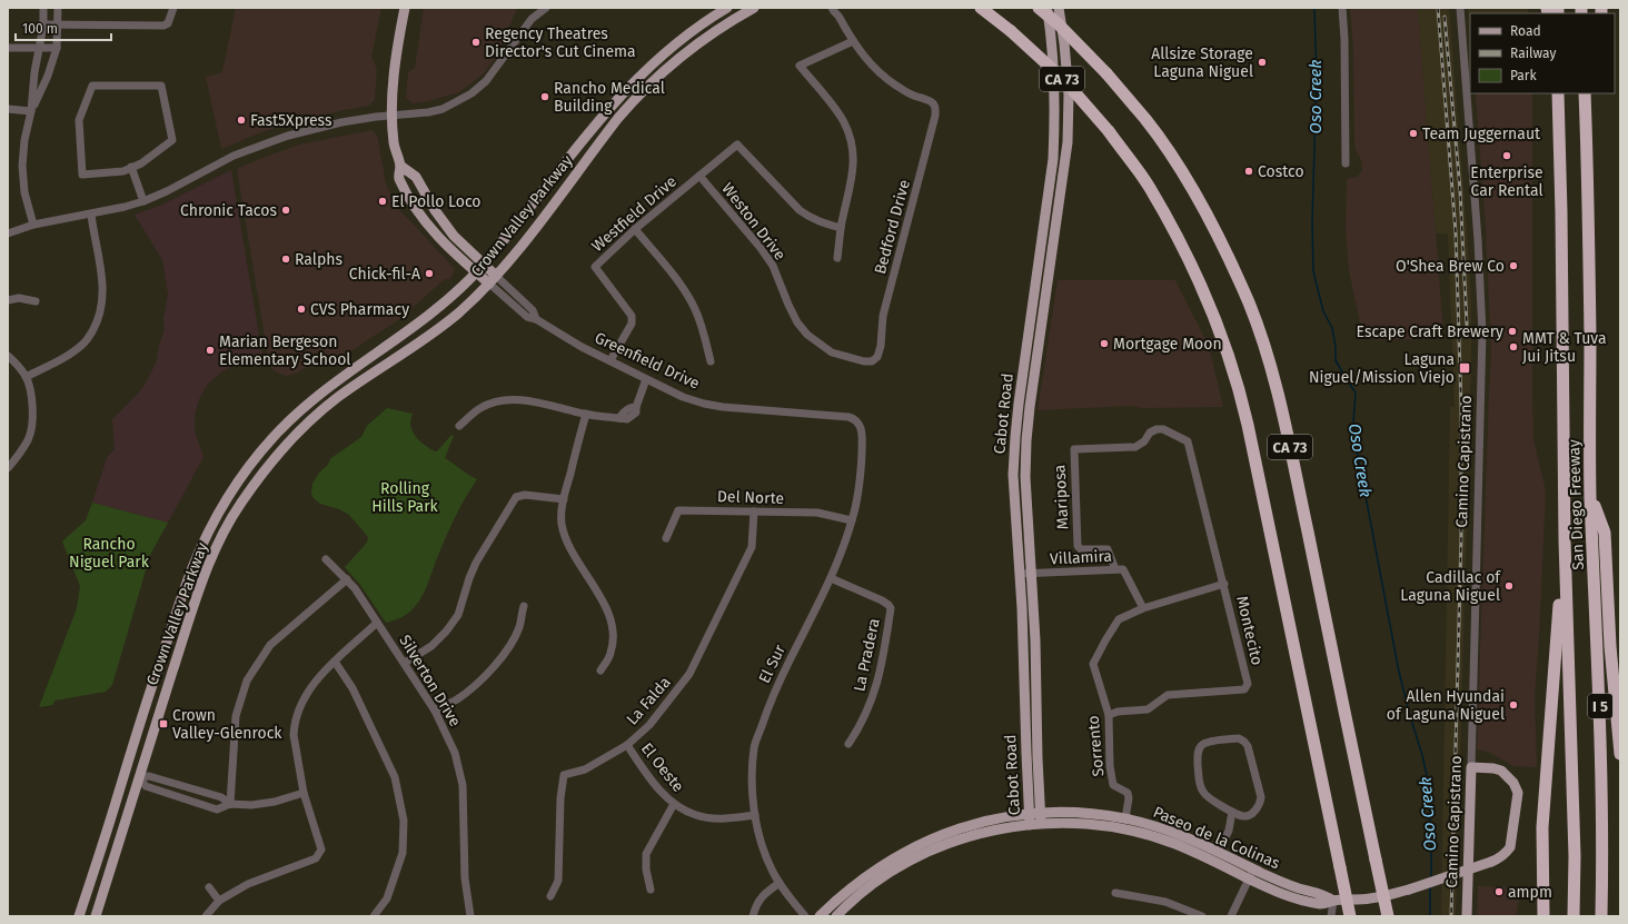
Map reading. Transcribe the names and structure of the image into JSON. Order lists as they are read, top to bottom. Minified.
{"streets":{"highway":["CA 73","San Diego Freeway","I 5"],"main road":["Crown Valley Parkway","Greenfield Drive","Cabot Road","Camino Capistrano","Paseo de la Colinas"],"street":["Westfield Drive","Weston Drive","Bedford Drive","Del Norte","Mariposa","Villamira","Montecito","La Pradera","El Sur","Silverton Drive","La Falda","Sorrento","El Oeste"]},"crossings":[["Westfield Drive","Weston Drive"],["Westfield Drive","Greenfield Drive"],["Crown Valley Parkway","Greenfield Drive"],["Weston Drive","Bedford Drive"],["Greenfield Drive","El Sur"],["Cabot Road","Villamira"],["Cabot Road","Paseo de la Colinas"],["Camino Capistrano","Paseo de la Colinas"],["Del Norte","El Sur"],["Del Norte","La Falda"],["Mariposa","Villamira"],["Mariposa","Montecito"],["Villamira","Sorrento"],["Montecito","Sorrento"],["La Pradera","El Sur"],["El Sur","El Oeste"],["La Falda","El Oeste"],["Sorrento","Paseo de la Colinas"]],"water":["Oso Creek"],"parks":["Rolling Hills Park","Rancho Niguel Park"],"places":{"other":["Regency Theatres Director's Cut Cinema","Allsize Storage Laguna Niguel","Rancho Medical Building","Fast5Xpress","Team Juggernaut","Enterprise Car Rental","Costco","El Pollo Loco","Chronic Tacos","Ralphs","O'Shea Brew Co","Chick-fil-A","CVS Pharmacy","Escape Craft Brewery","Mortgage Moon","MMT & Tuva Jui Jitsu","Marian Bergeson Elementary School","Cadillac of Laguna Niguel","Allen Hyundai of Laguna Niguel","ampm"],"transit":["Laguna Niguel/Mission Viejo","Crown Valley-Glenrock"]},"legend":["Road","Railway","Park"],"scale_bar":"100 m"}
